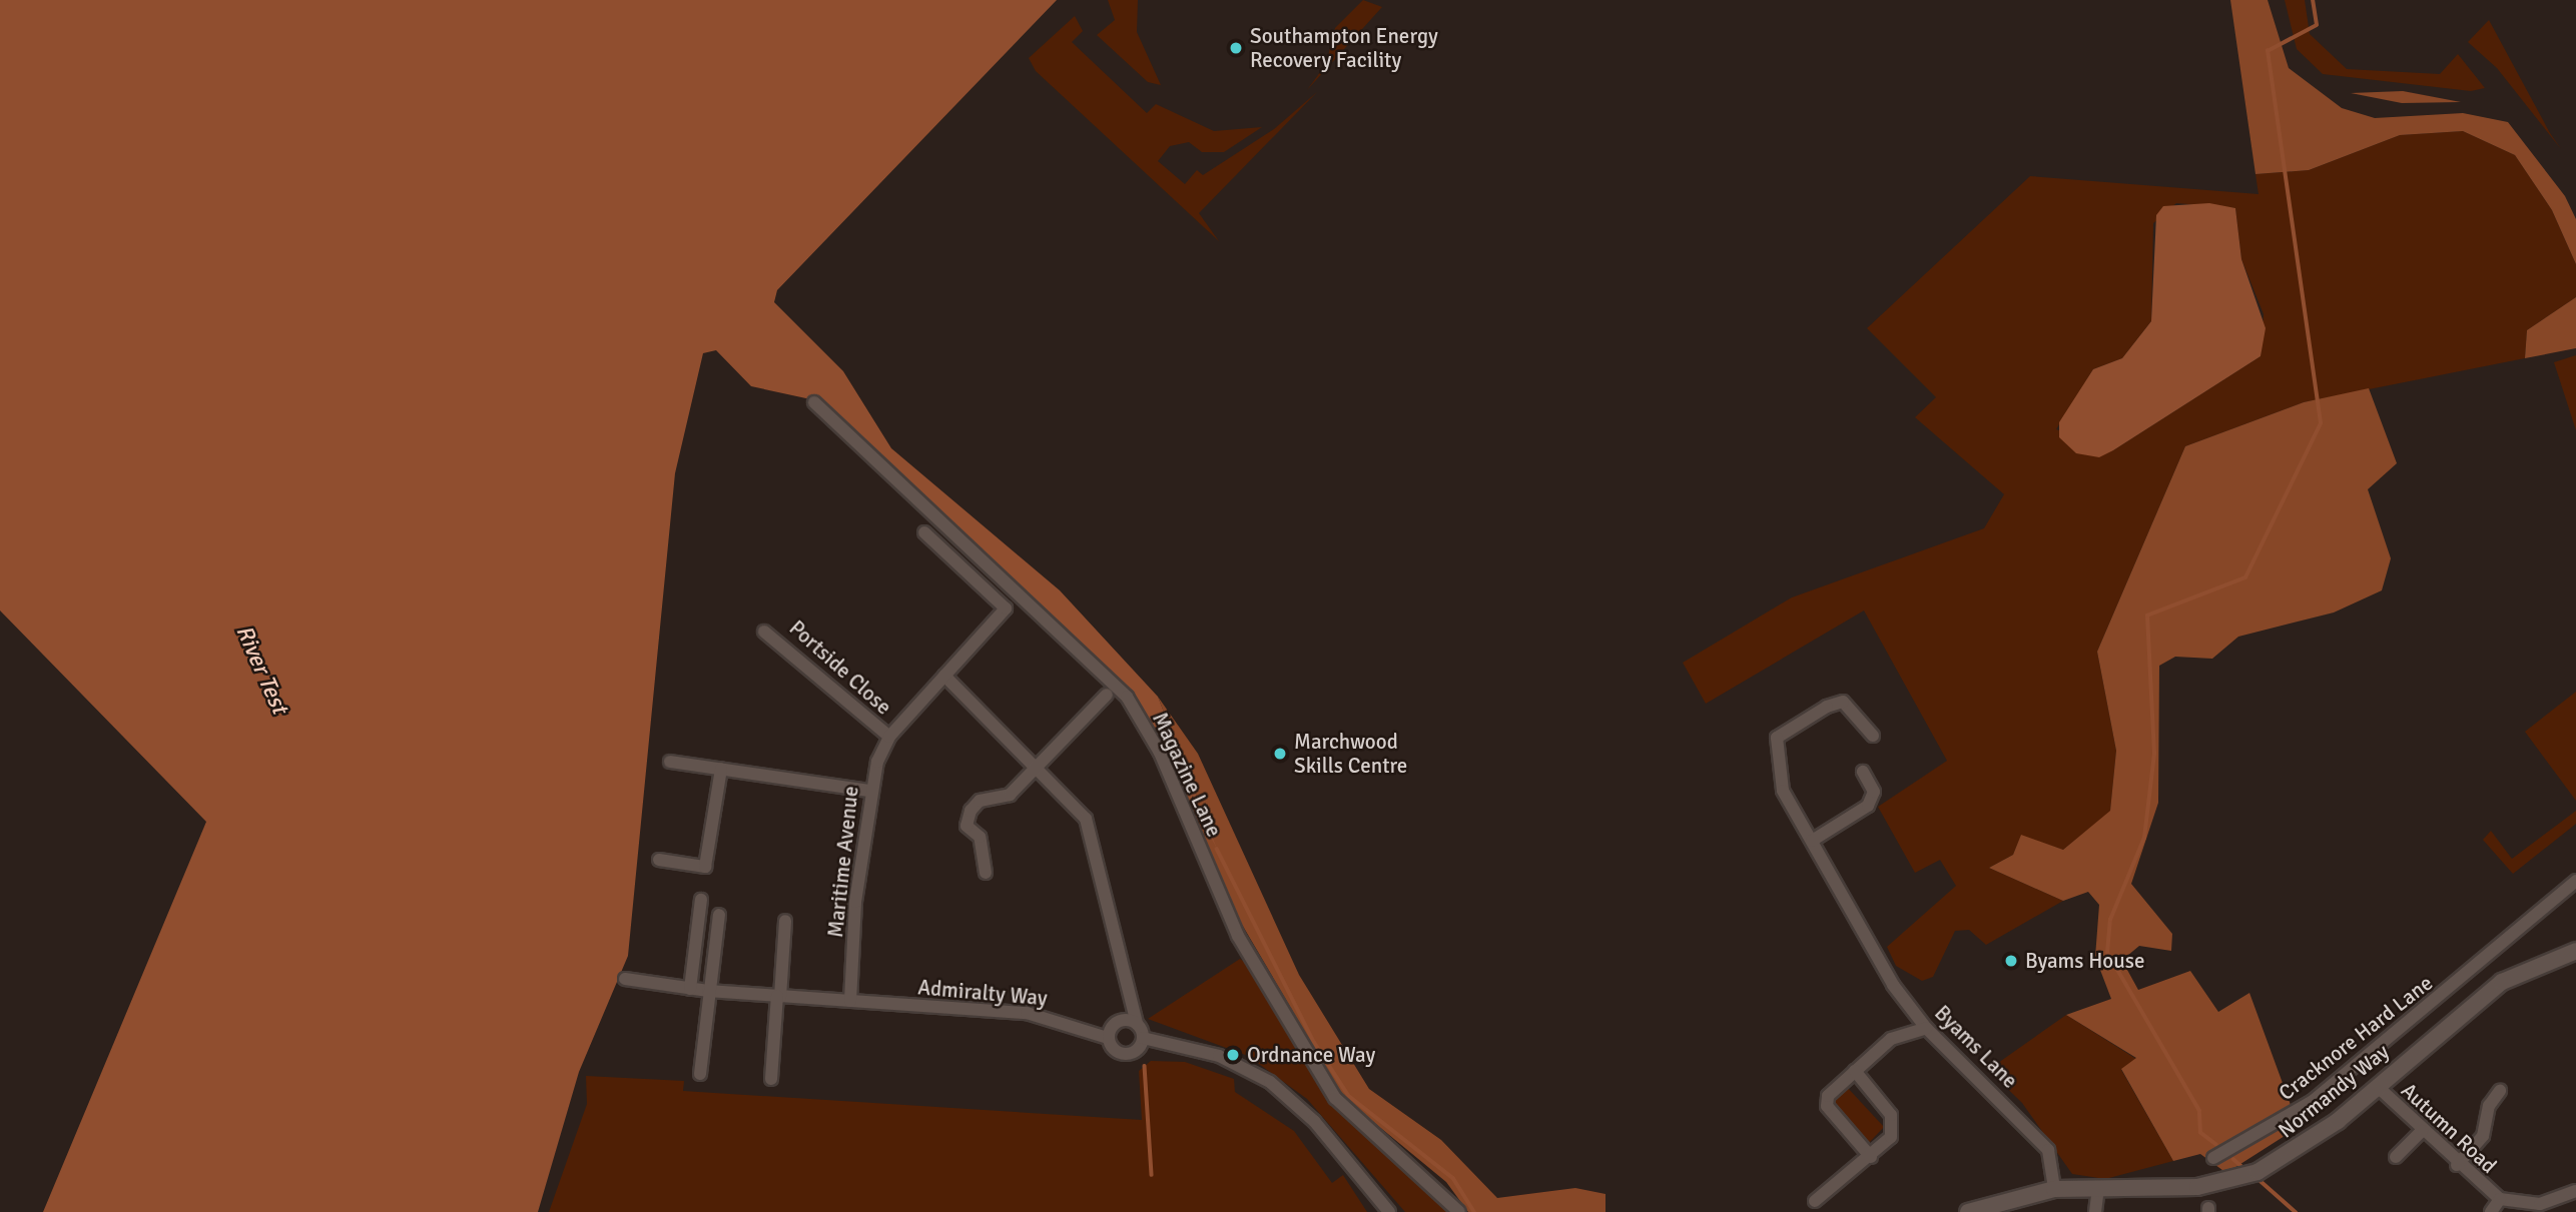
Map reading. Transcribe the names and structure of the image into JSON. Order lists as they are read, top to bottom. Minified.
{"streets":{"street":["Portside Close","Magazine Lane","Maritime Avenue","Admiralty Way","Cracknore Hard Lane","Byams Lane","Normandy Way","Autumn Road"]},"crossings":[["Portside Close","Maritime Avenue"],["Maritime Avenue","Admiralty Way"],["Byams Lane","Normandy Way"],["Normandy Way","Autumn Road"]],"water":["River Test"],"places":["Southampton Energy Recovery Facility","Marchwood Skills Centre","Byams House","Ordnance Way"]}
